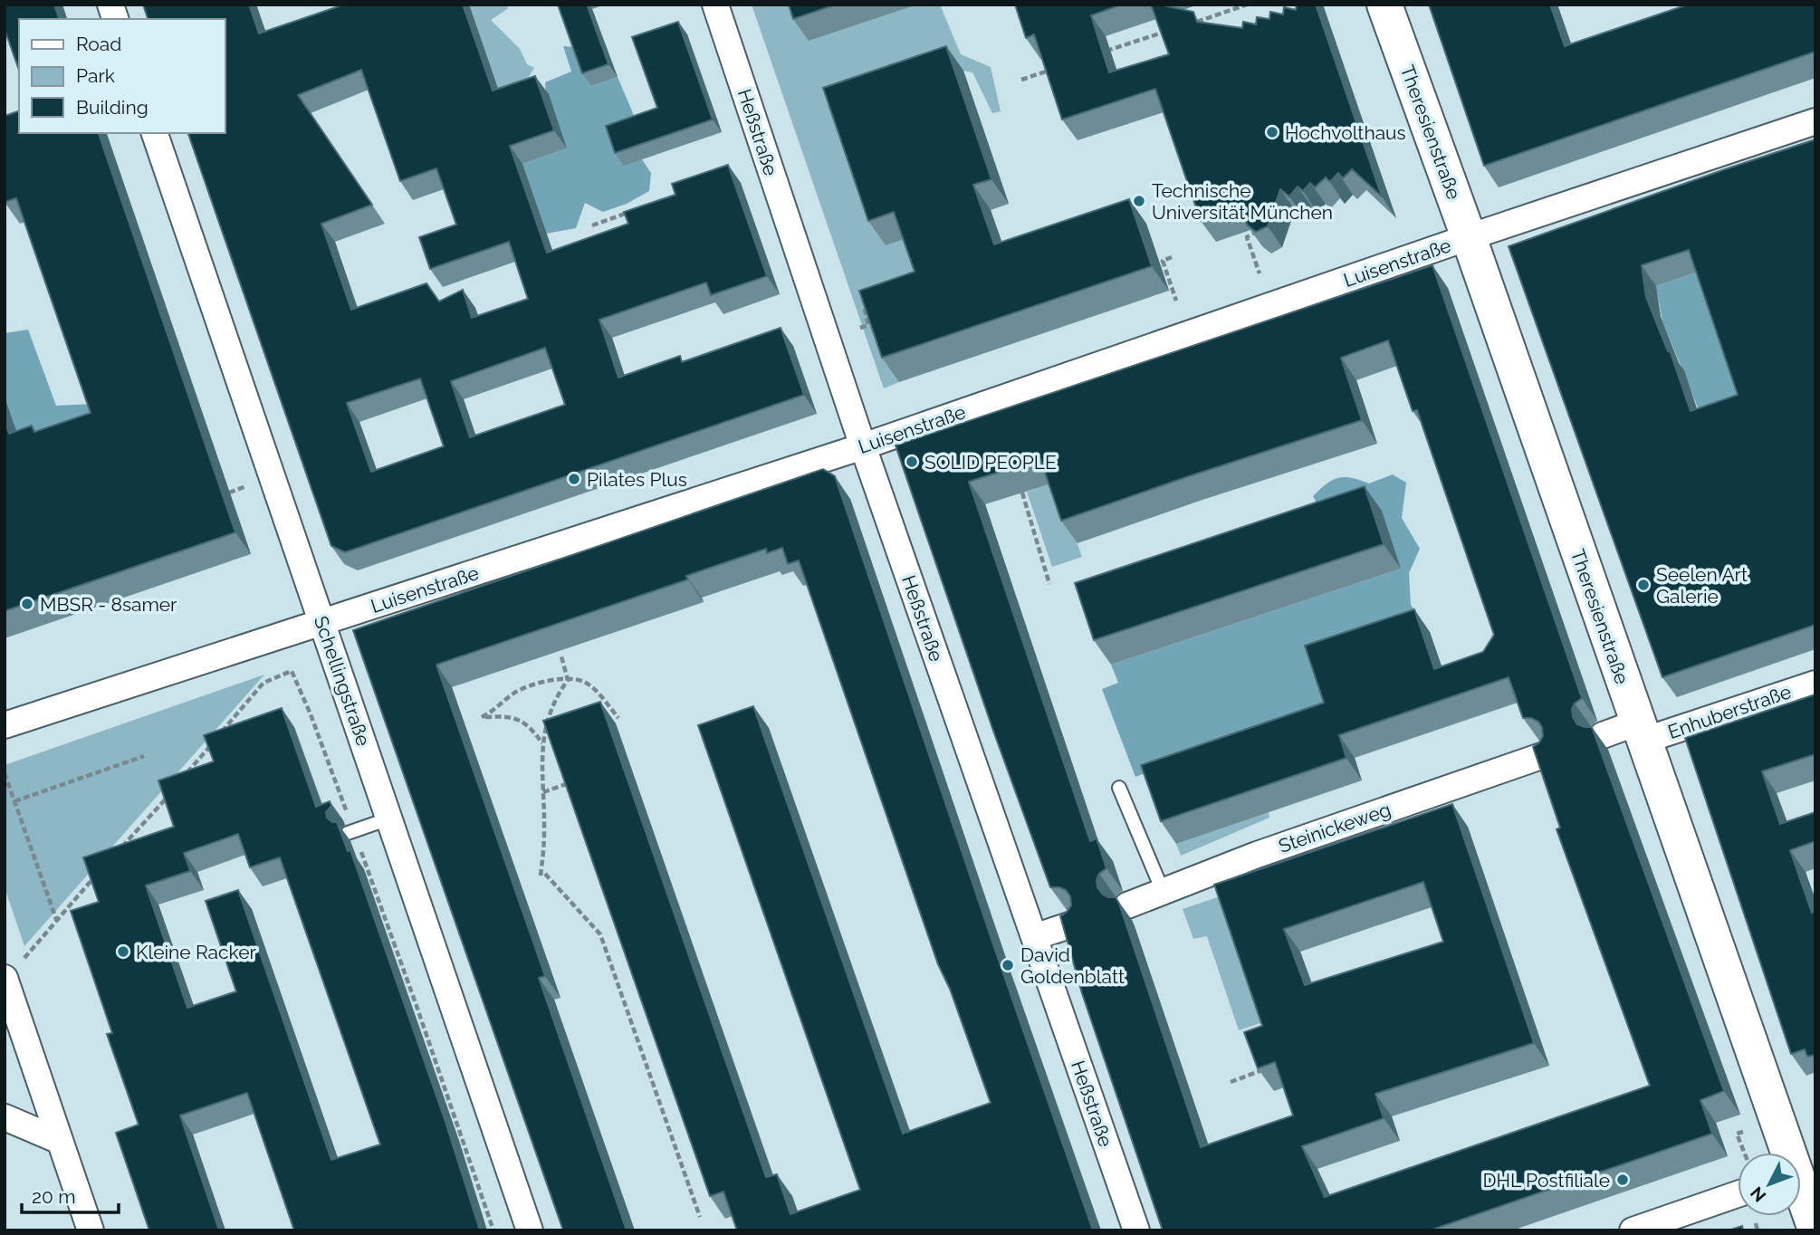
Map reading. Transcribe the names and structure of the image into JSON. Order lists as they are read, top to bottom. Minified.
{"streets":{"main road":["Theresienstraße"],"street":["Heßstraße","Luisenstraße","Schellingstraße","Enhuberstraße","Steinickeweg"]},"crossings":[["Heßstraße","Luisenstraße"],["Theresienstraße","Luisenstraße"],["Theresienstraße","Enhuberstraße"],["Luisenstraße","Schellingstraße"]],"places":["Hochvolthaus","Technische Universität München","SOLID PEOPLE","Pilates Plus","Seelen Art Galerie","MBSR - 8samer","Kleine Racker","David Goldenblatt","DHL Postfiliale"],"legend":["Road","Park","Building"],"scale_bar":"20 m","north":"bottom left"}
